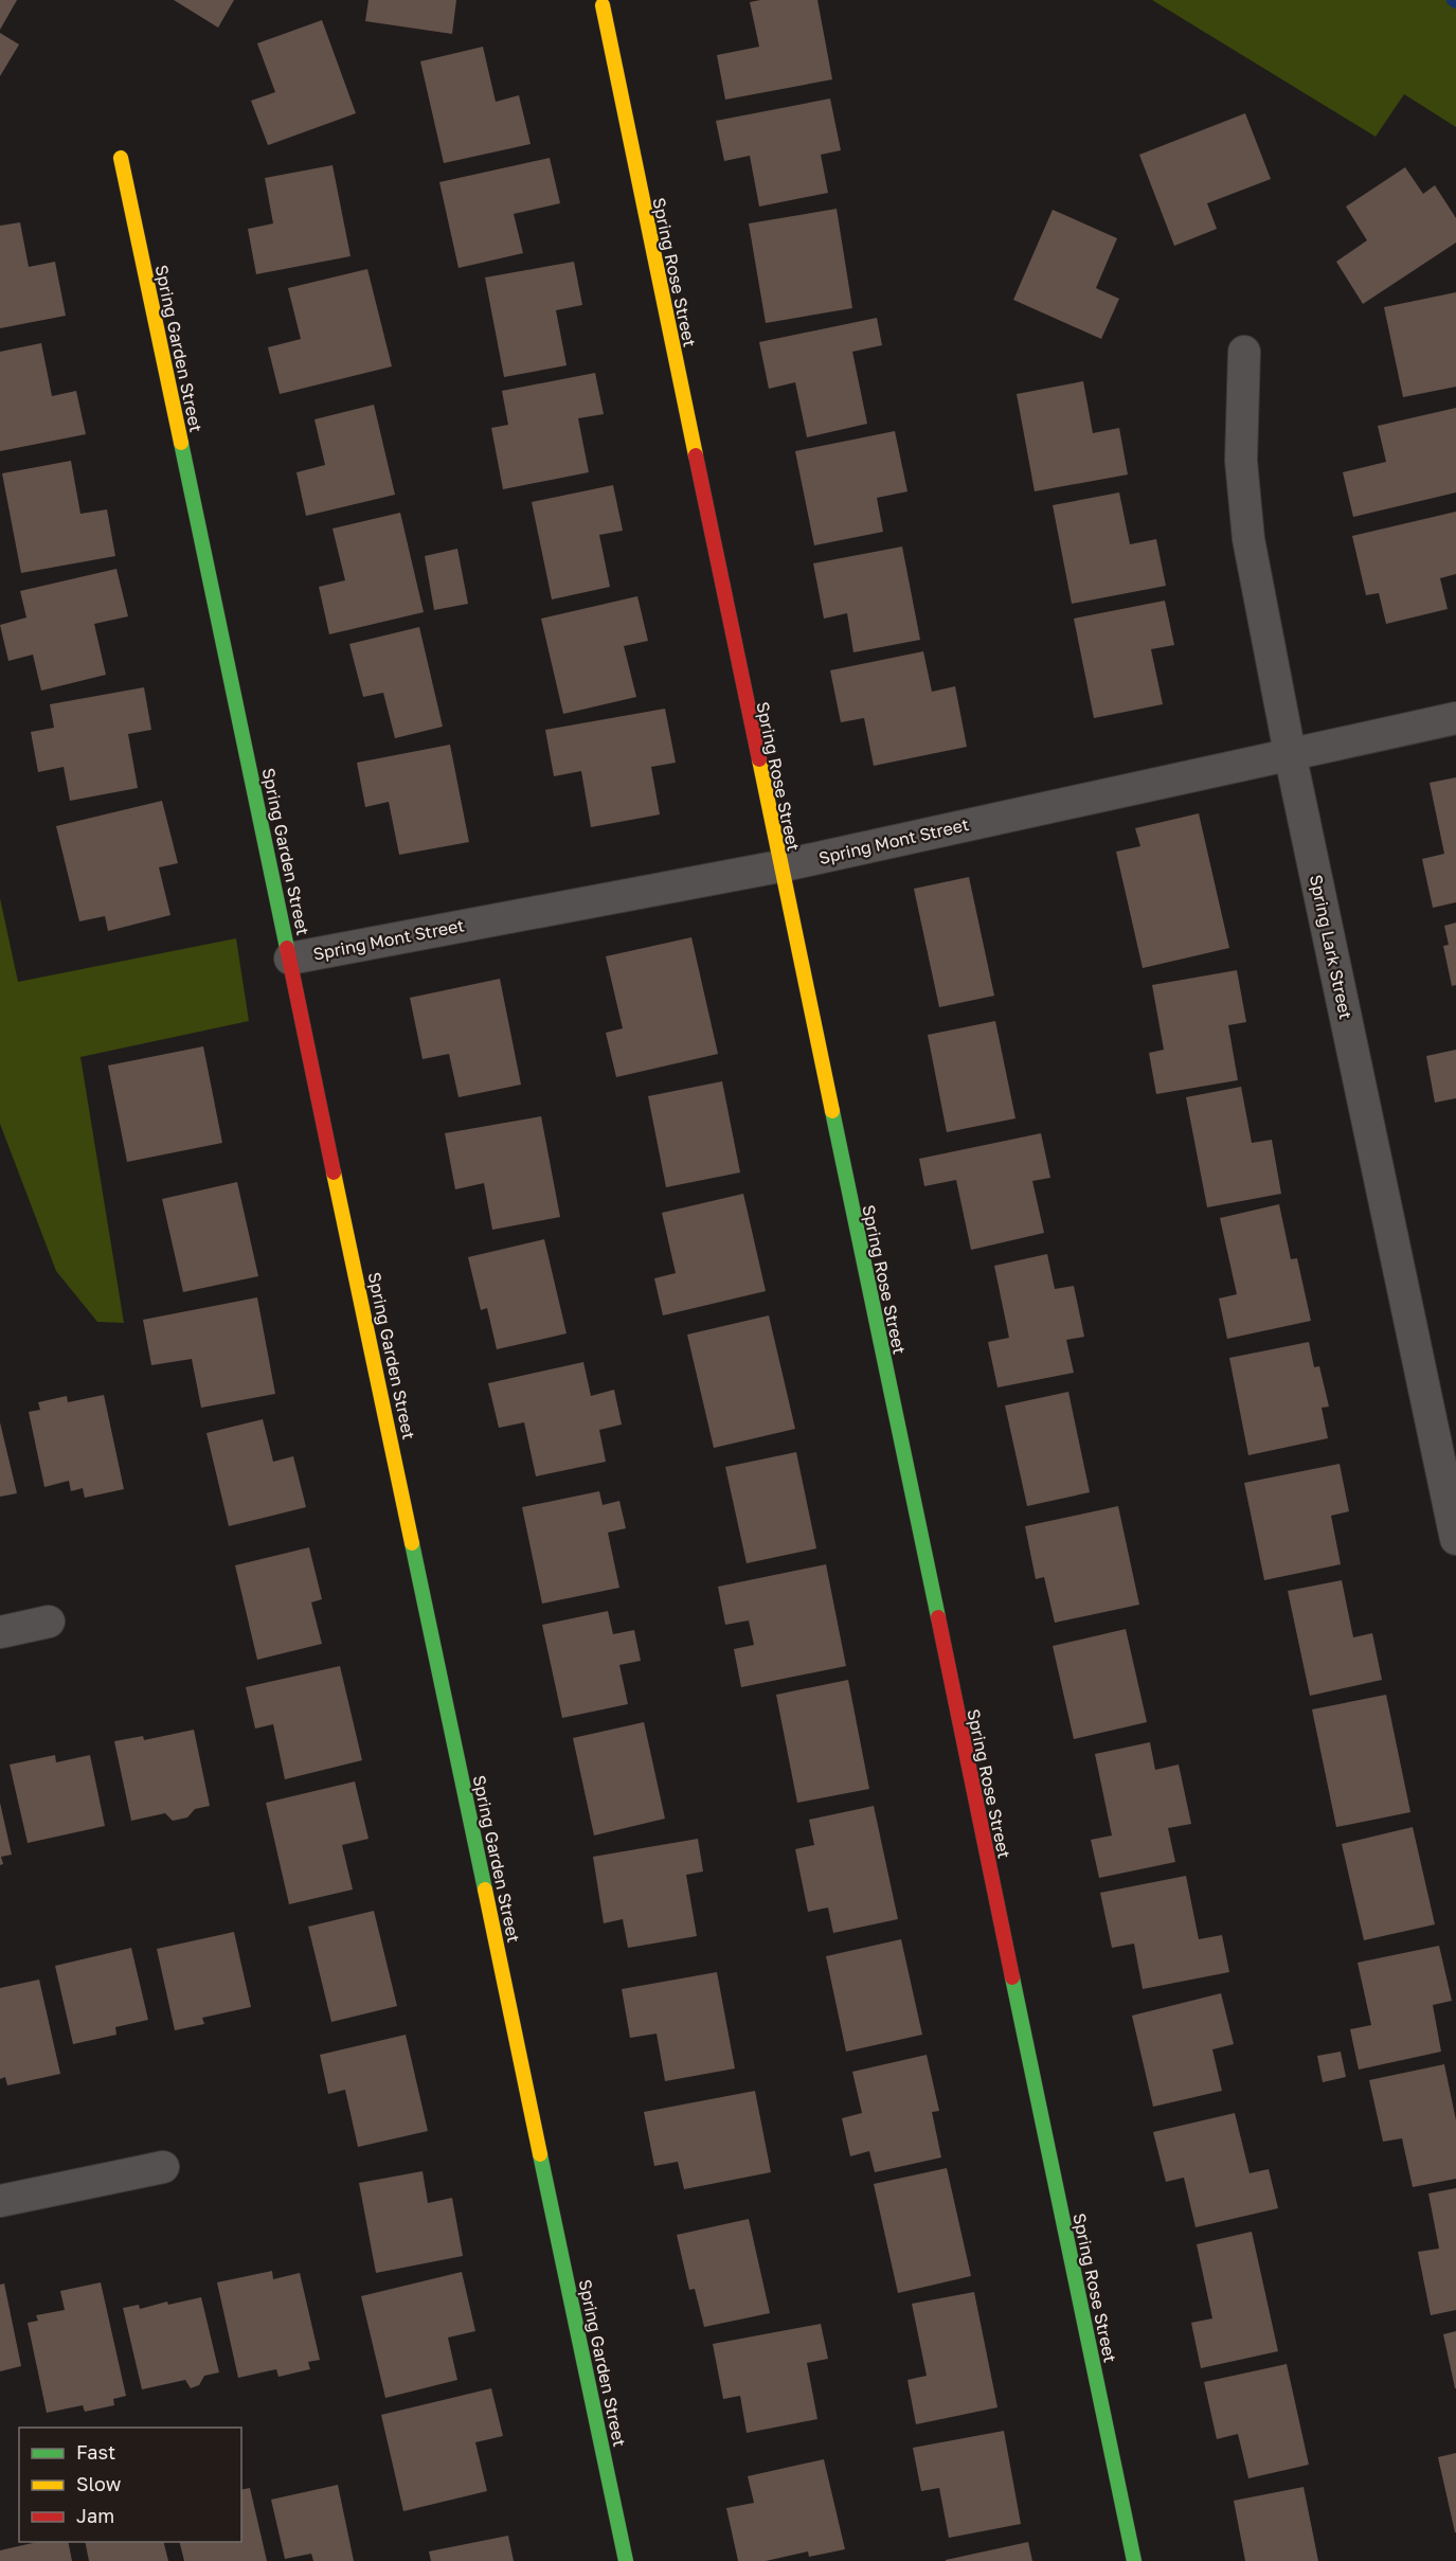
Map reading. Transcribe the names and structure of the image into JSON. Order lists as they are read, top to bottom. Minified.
{"streets":{"street":["Spring Rose Street","Spring Garden Street","Spring Mont Street","Spring Lark Street"]},"crossings":[["Spring Rose Street","Spring Mont Street"],["Spring Garden Street","Spring Mont Street"],["Spring Mont Street","Spring Lark Street"]],"legend":["Fast","Slow","Jam"]}
